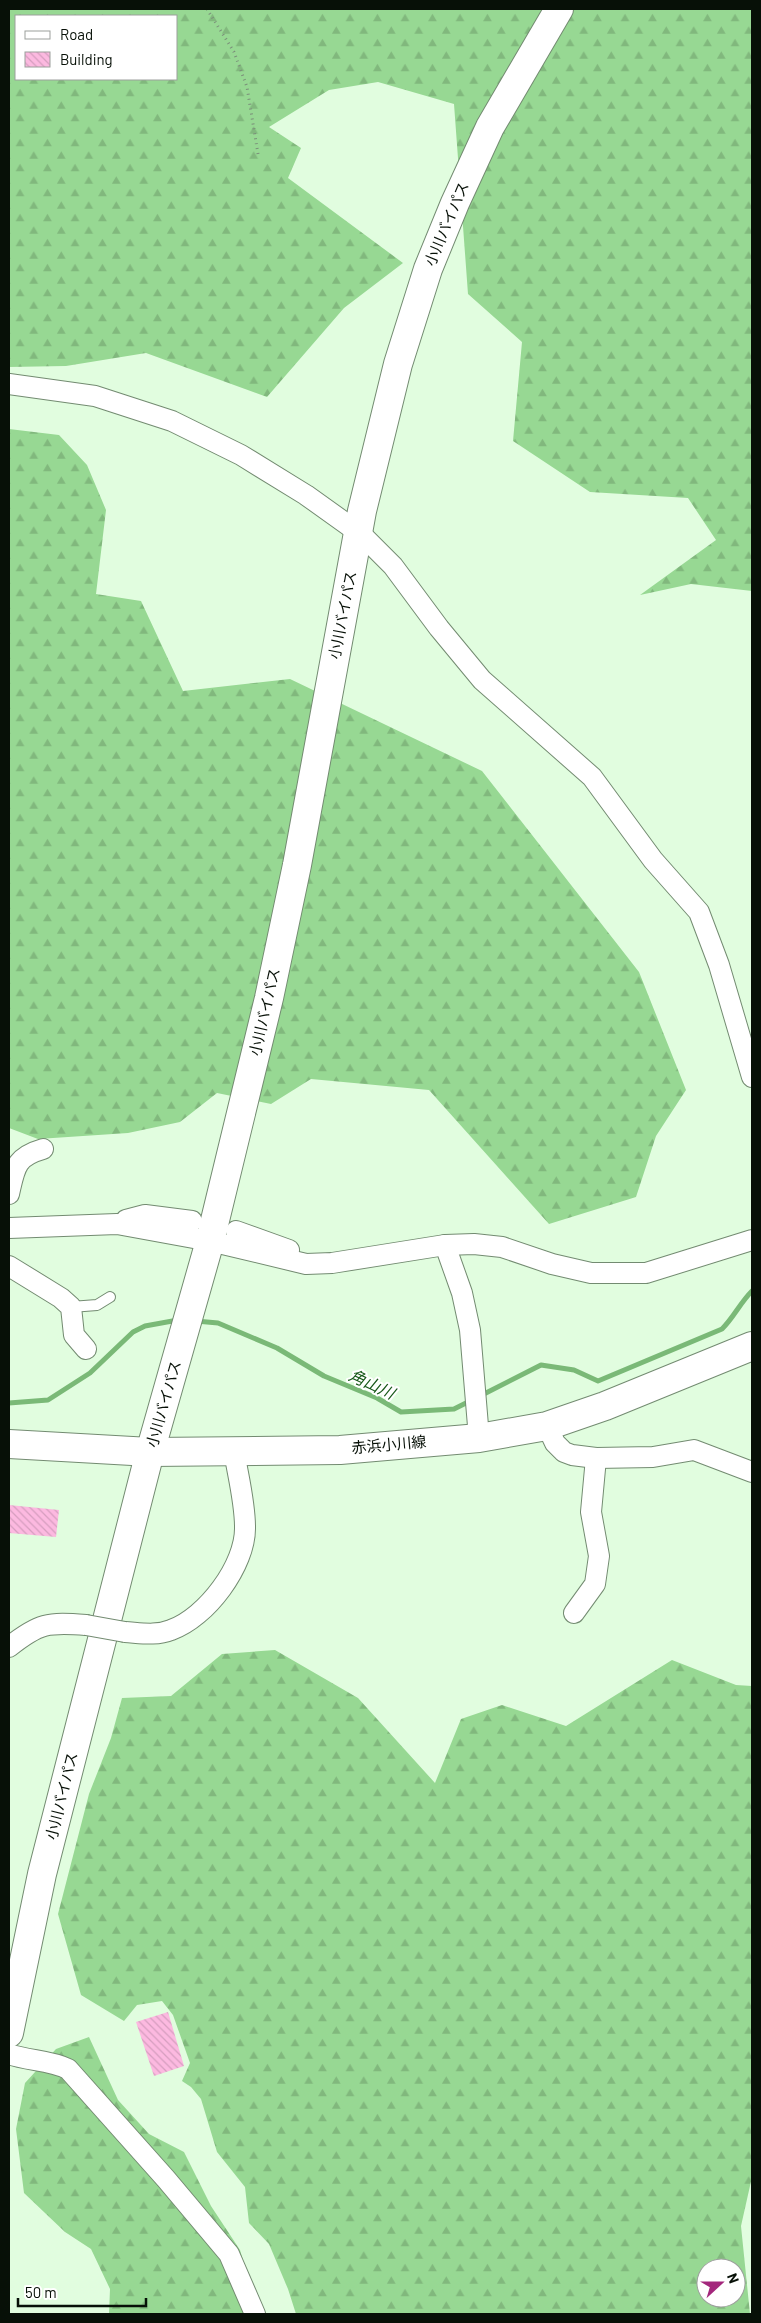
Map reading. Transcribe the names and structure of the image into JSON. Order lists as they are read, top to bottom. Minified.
{"streets":{"main road":["小川バイパス","赤浜小川線"]},"crossings":[["小川バイパス","赤浜小川線"]],"water":["角山川"],"legend":["Road","Building"],"scale_bar":"50 m","north":"right"}
